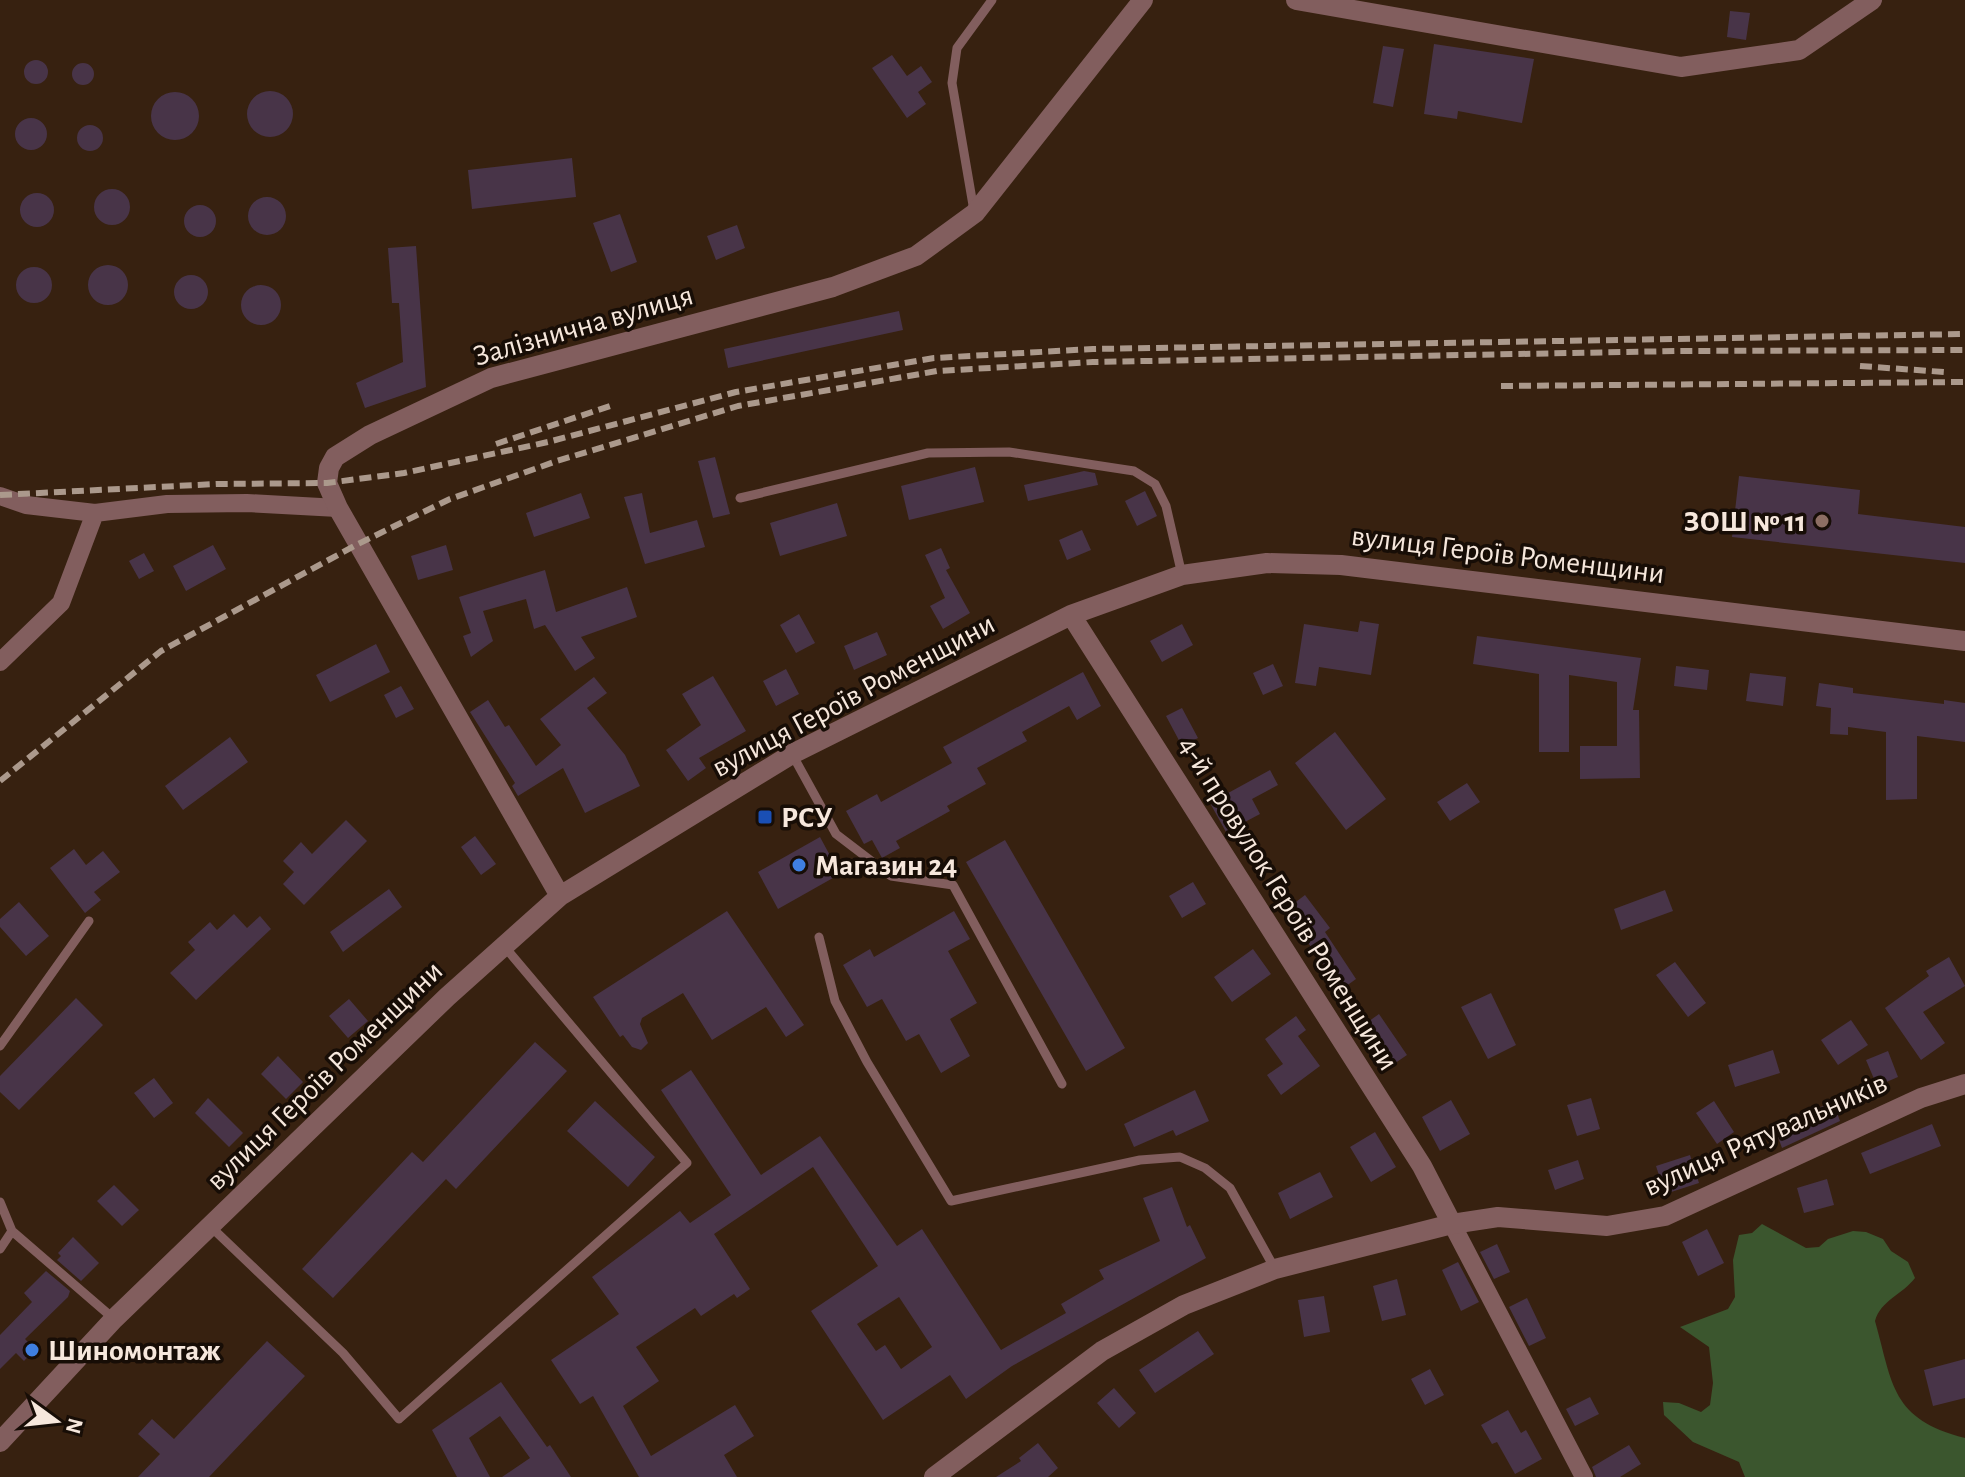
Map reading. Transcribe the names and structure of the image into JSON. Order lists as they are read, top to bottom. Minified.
{"streets":{"street":["Залізнична вулиця","вулиця Героїв Роменщини","4-й провулок Героїв Роменщини","вулиця Рятувальників"]},"crossings":[["Залізнична вулиця","вулиця Героїв Роменщини"],["вулиця Героїв Роменщини","4-й провулок Героїв Роменщини"],["4-й провулок Героїв Роменщини","вулиця Рятувальників"]],"places":{"other":["ЗОШ № 11","Магазин 24","Шиномонтаж"],"transit":["РСУ"]},"north":"right"}
